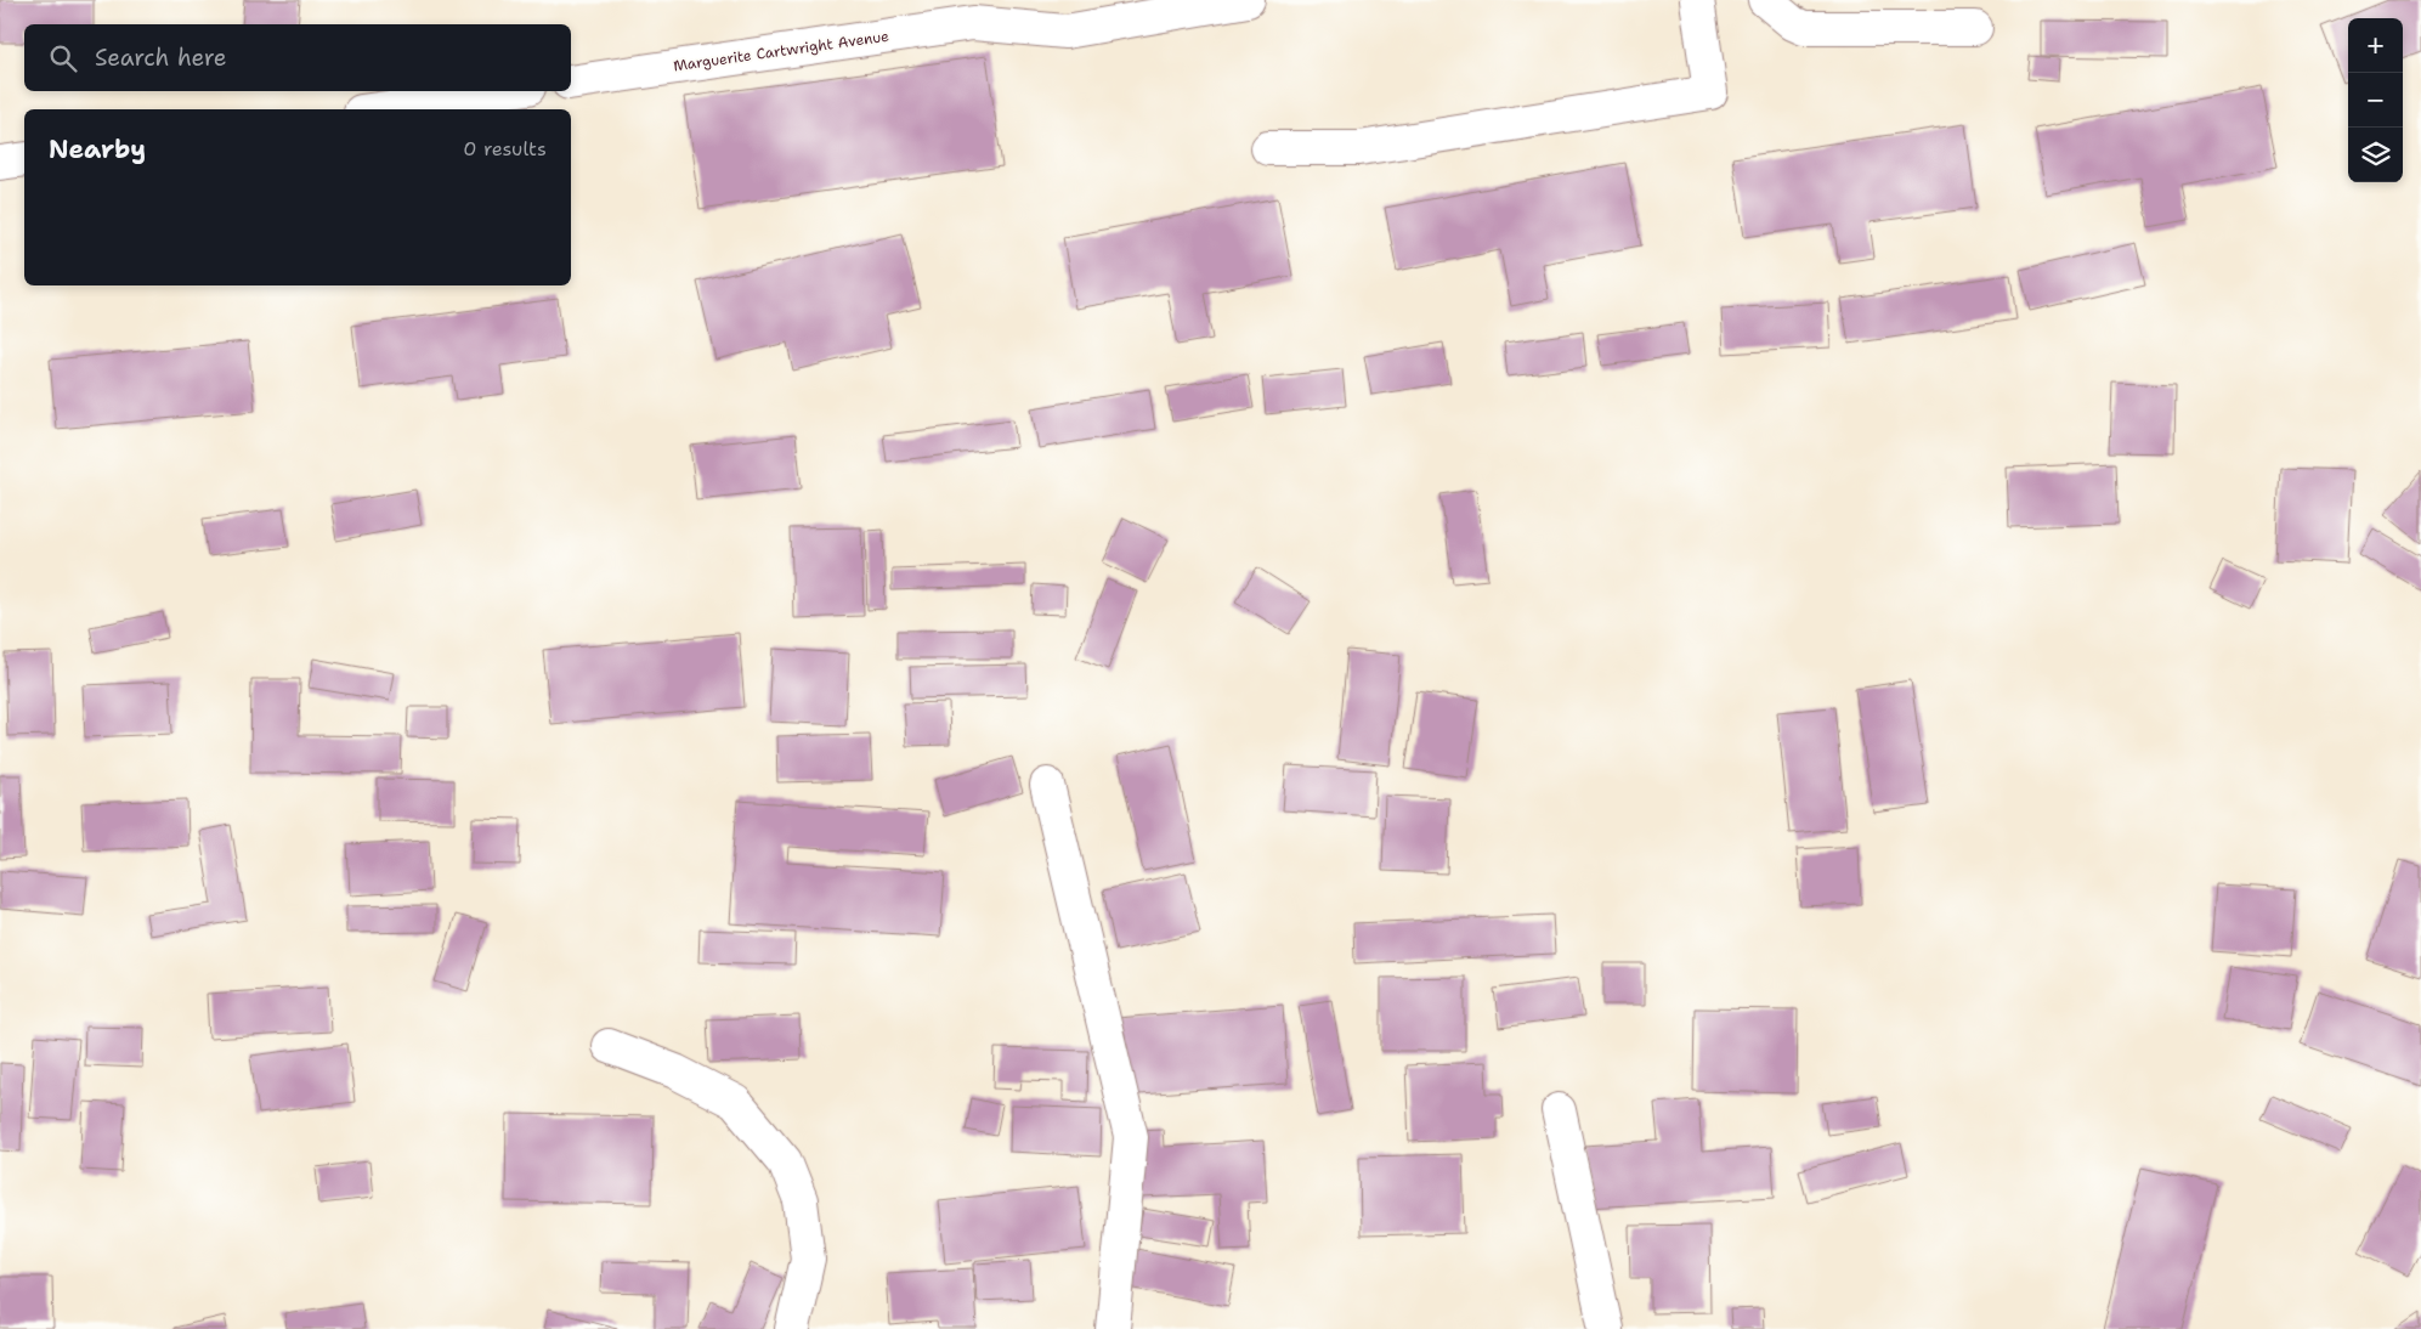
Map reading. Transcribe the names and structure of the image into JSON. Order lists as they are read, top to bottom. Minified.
{"streets":{"street":["Marguerite Cartwright Avenue"]},"page":{"map_buttons":["+","−"],"search":"Search here","heading":["Nearby","0 results"]}}
